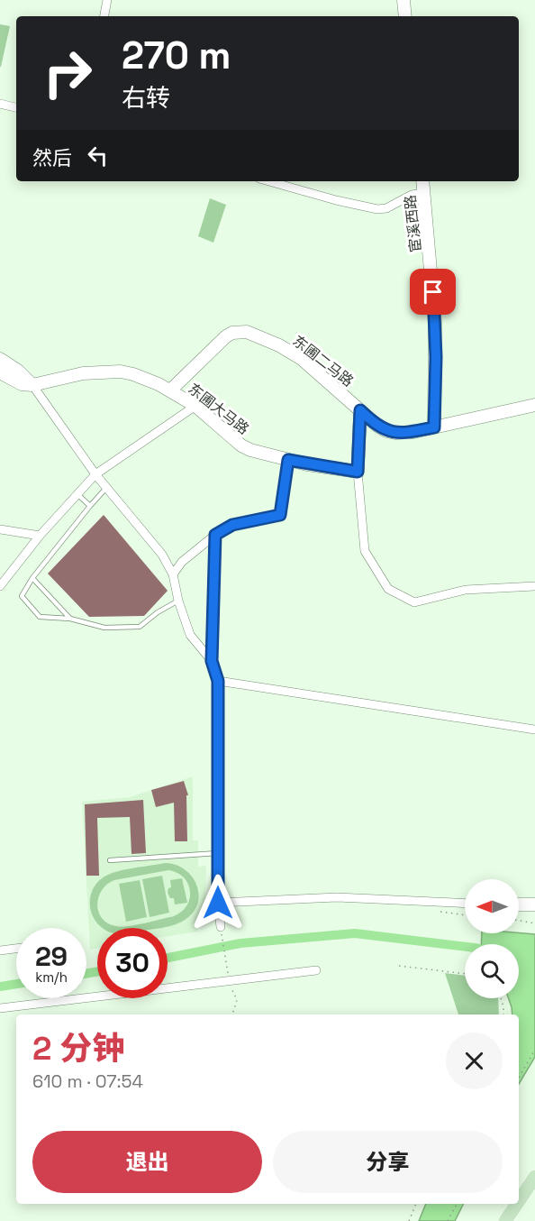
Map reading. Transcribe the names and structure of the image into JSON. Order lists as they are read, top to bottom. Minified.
{"streets":{"street":["宦溪西路","东圃二马路","东圃大马路"]},"crossings":[["宦溪西路","东圃二马路"],["东圃二马路","东圃大马路"]],"north":"left","page":{"turn":["270 m","右转"],"then":"然后","speed":"29 km/h","limit":"30","heading":["2 分钟","610 m · 07:54"],"buttons":["退出","分享"]}}
